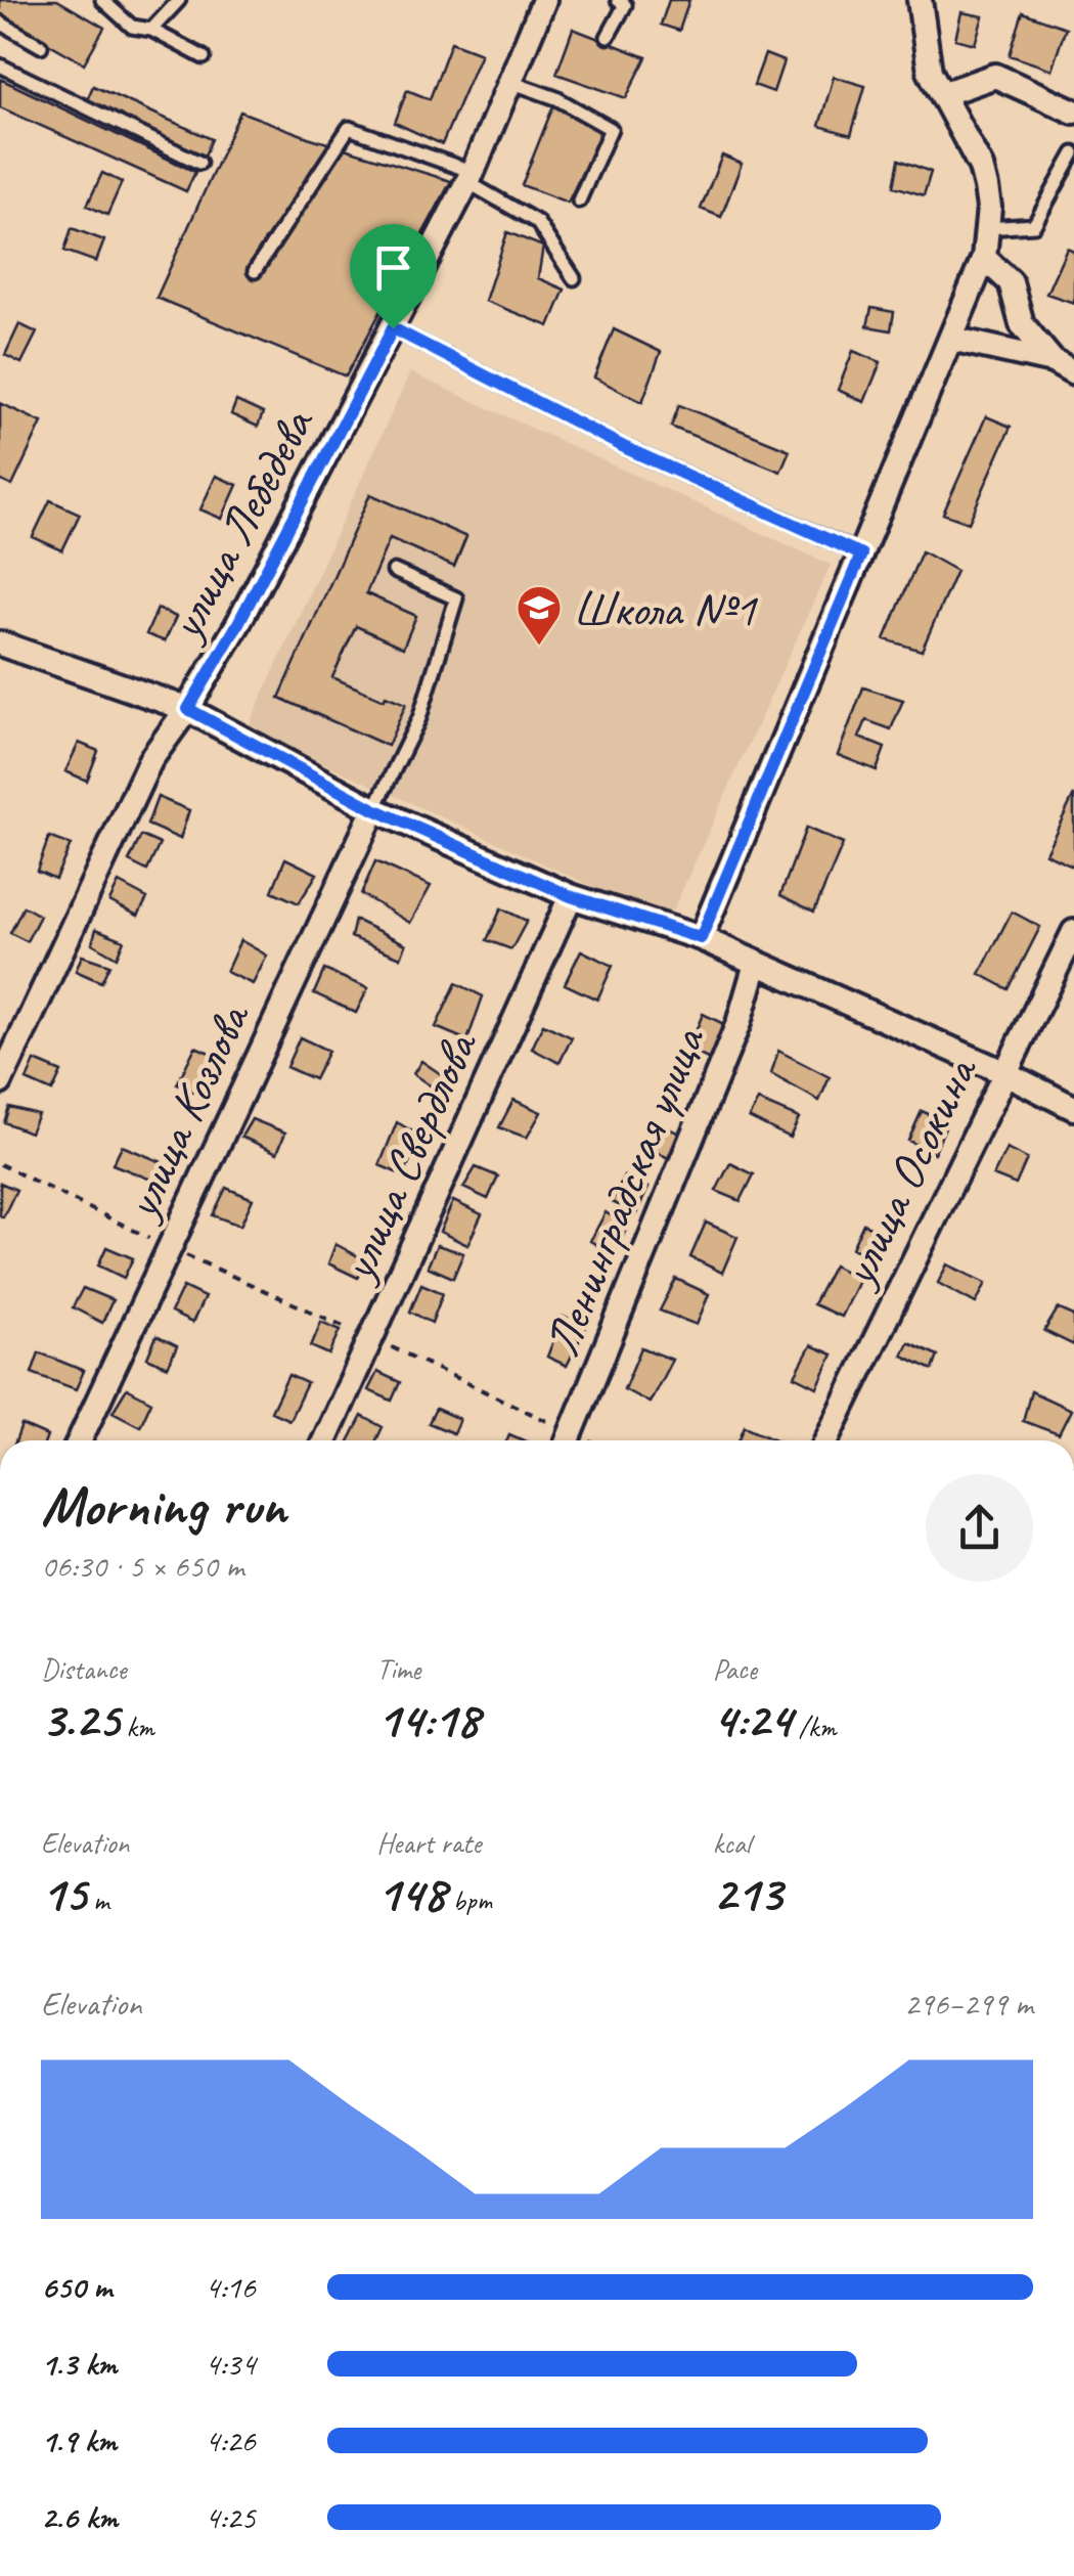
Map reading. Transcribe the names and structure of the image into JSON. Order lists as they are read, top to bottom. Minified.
{"streets":{"street":["улица Лебедева","улица Козлова","улица Свердлова","улица Осокина","Ленинградская улица"]},"places":{"school or university":["Школа №1"]},"page":{"heading":["Morning run","06:30 · 5 × 650 m"],"stats":[["Distance","3.25 km"],["Time","14:18"],["Pace","4:24 /km"],["Elevation","15 m"],["Heart rate","148 bpm"],["kcal","213"]],"chart":["Elevation","296–299 m"],"list":[{"name":"650 m","note":"4:16"},{"name":"1.3 km","note":"4:34"},{"name":"1.9 km","note":"4:26"},{"name":"2.6 km","note":"4:25"}]}}
